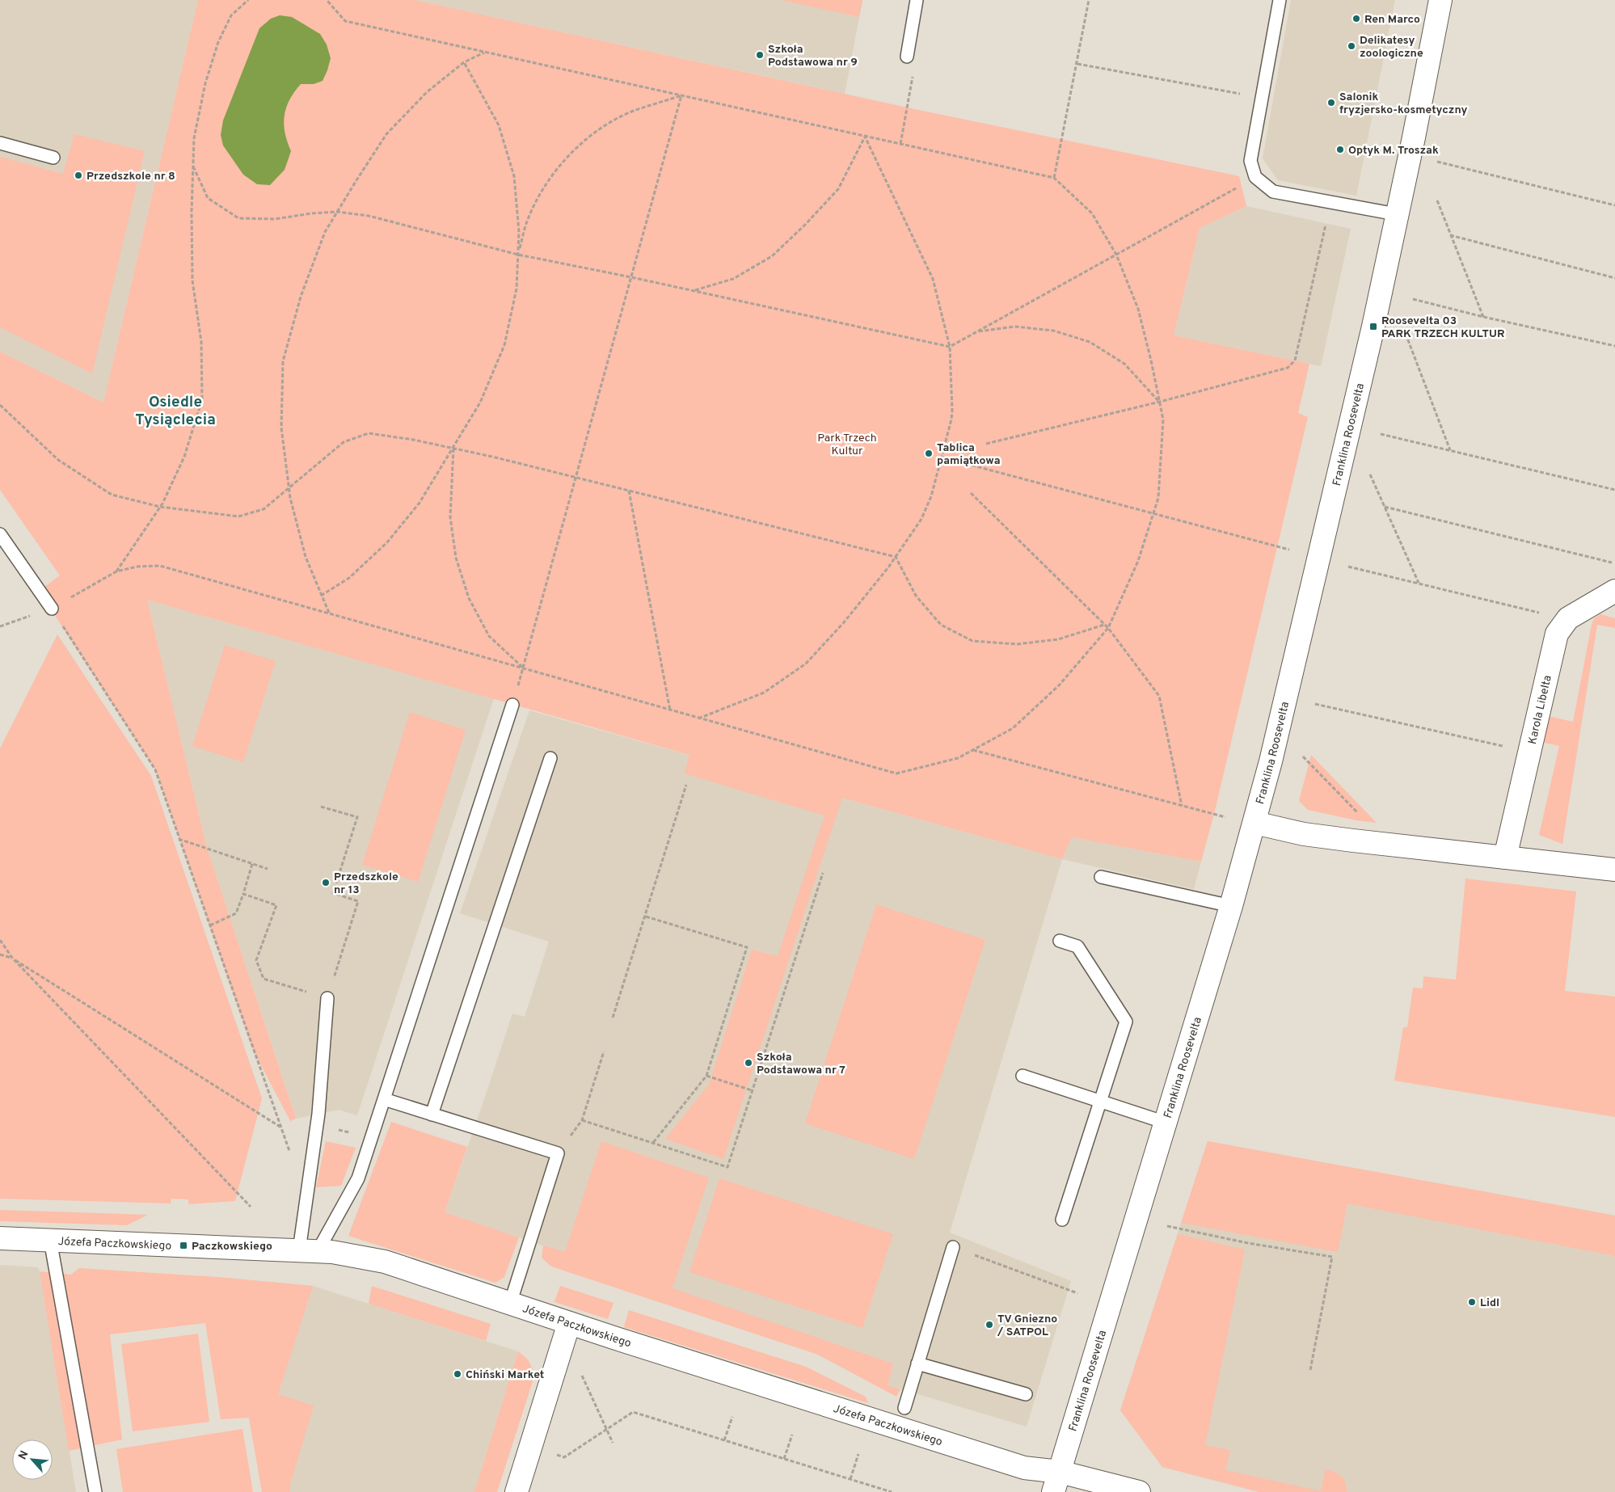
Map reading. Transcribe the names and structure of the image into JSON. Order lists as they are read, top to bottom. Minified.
{"streets":{"street":["Franklina Roosevelta","Karola Libelta","Józefa Paczkowskiego"]},"crossings":[["Franklina Roosevelta","Józefa Paczkowskiego"]],"districts":["Osiedle Tysiąclecia"],"parks":["Park Trzech Kultur"],"places":{"other":["Ren Marco","Delikatesy zoologiczne","Szkoła Podstawowa nr 9","Salonik fryzjersko-kosmetyczny","Optyk M. Troszak","Przedszkole nr 8","Tablica pamiątkowa","Przedszkole nr 13","Szkoła Podstawowa nr 7","Lidl","TV Gniezno / SATPOL","Chiński Market"],"transit":["Roosevelta 03 PARK TRZECH KULTUR","Paczkowskiego"]},"north":"top left"}
